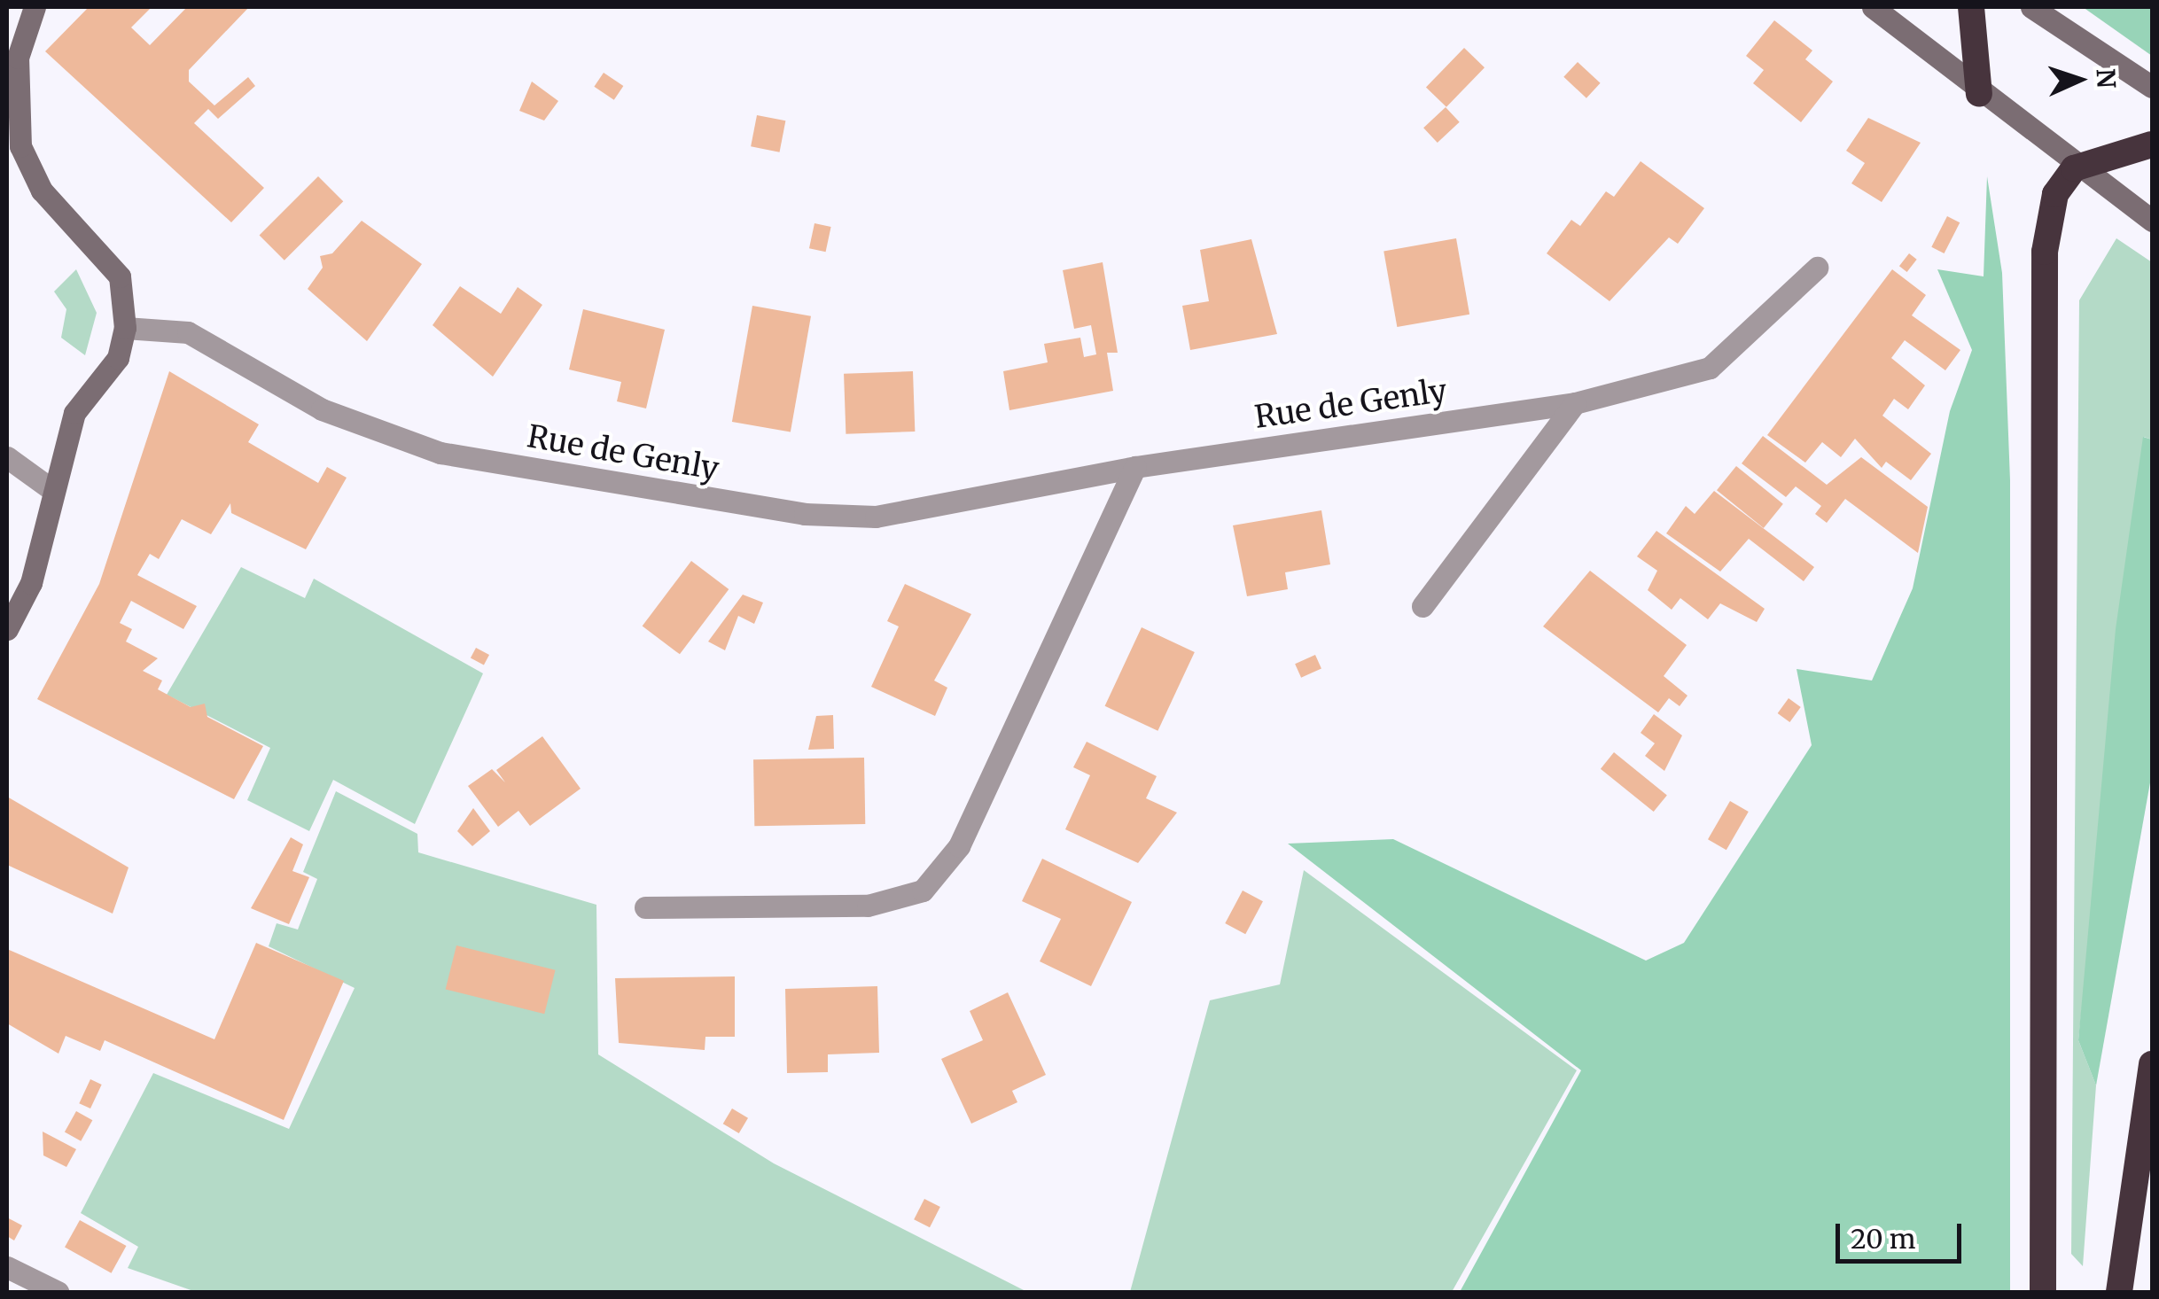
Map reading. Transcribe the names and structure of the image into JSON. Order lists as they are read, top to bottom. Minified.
{"streets":{"street":["Rue de Genly"]},"scale_bar":"20 m","north":"right"}
